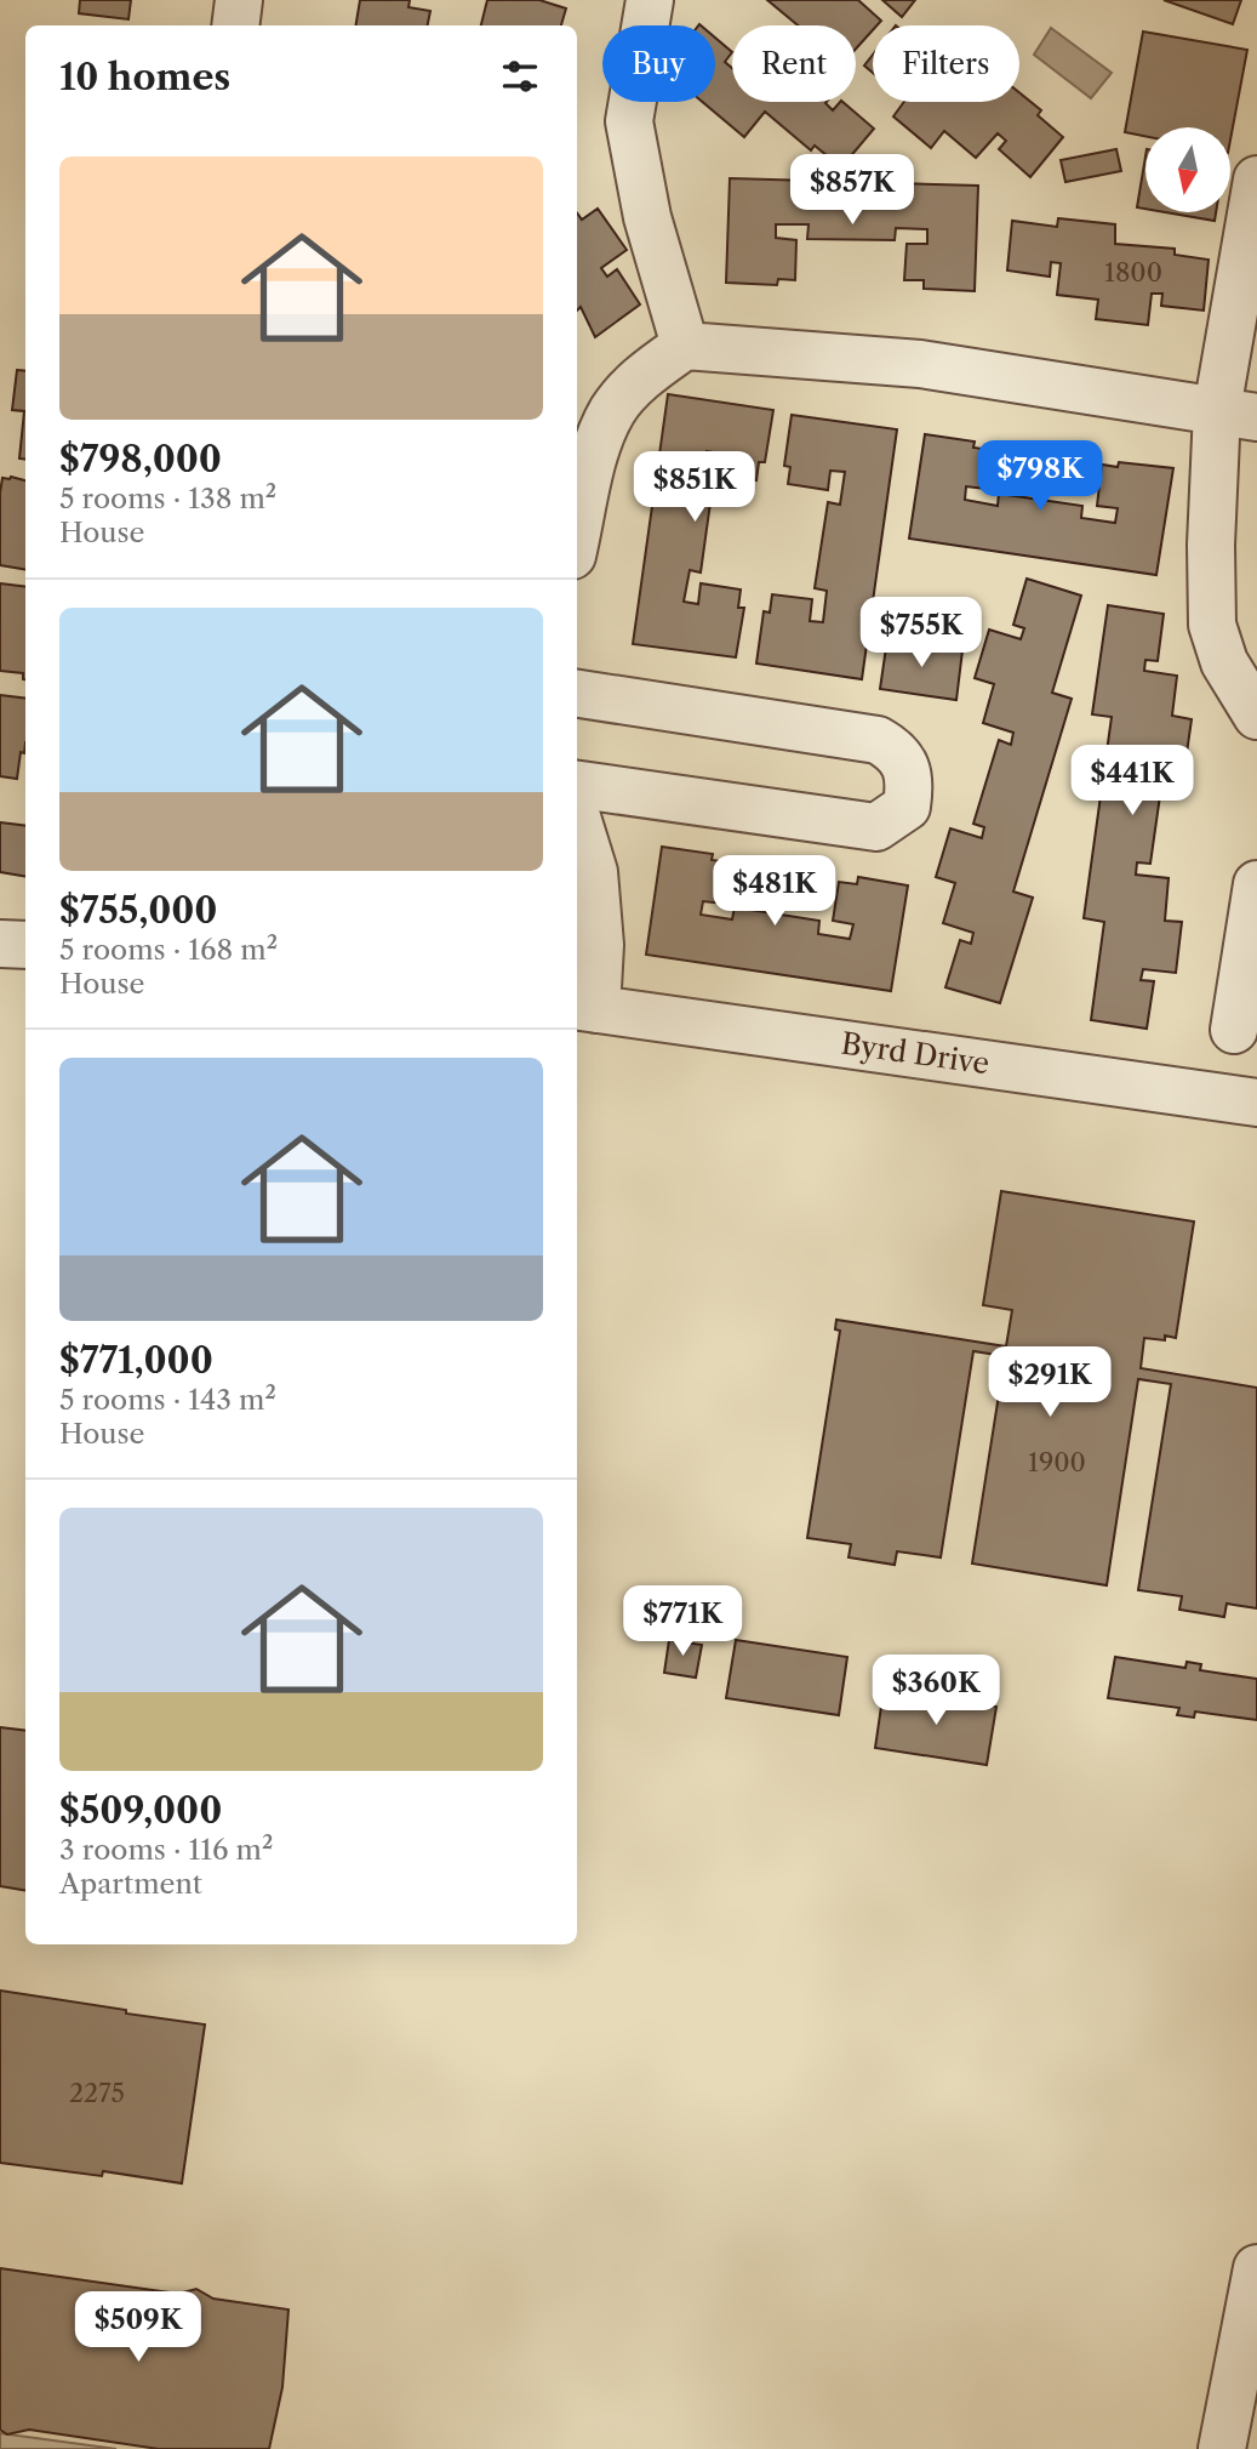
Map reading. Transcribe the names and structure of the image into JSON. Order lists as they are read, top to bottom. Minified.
{"streets":{"street":["Byrd Drive"]},"house_numbers":["1800","1900","2275"],"north":"bottom","page":{"chip":["Buy","Rent","Filters"],"heading":"10 homes","list":[{"name":"$798,000","note":"5 rooms · 138 m² · House"},{"name":"$755,000","note":"5 rooms · 168 m² · House"},{"name":"$771,000","note":"5 rooms · 143 m² · House"},{"name":"$509,000","note":"3 rooms · 116 m² · Apartment"}],"price":["$857K","$798K","$851K","$755K","$441K","$481K","$291K","$771K","$360K","$509K"]}}
